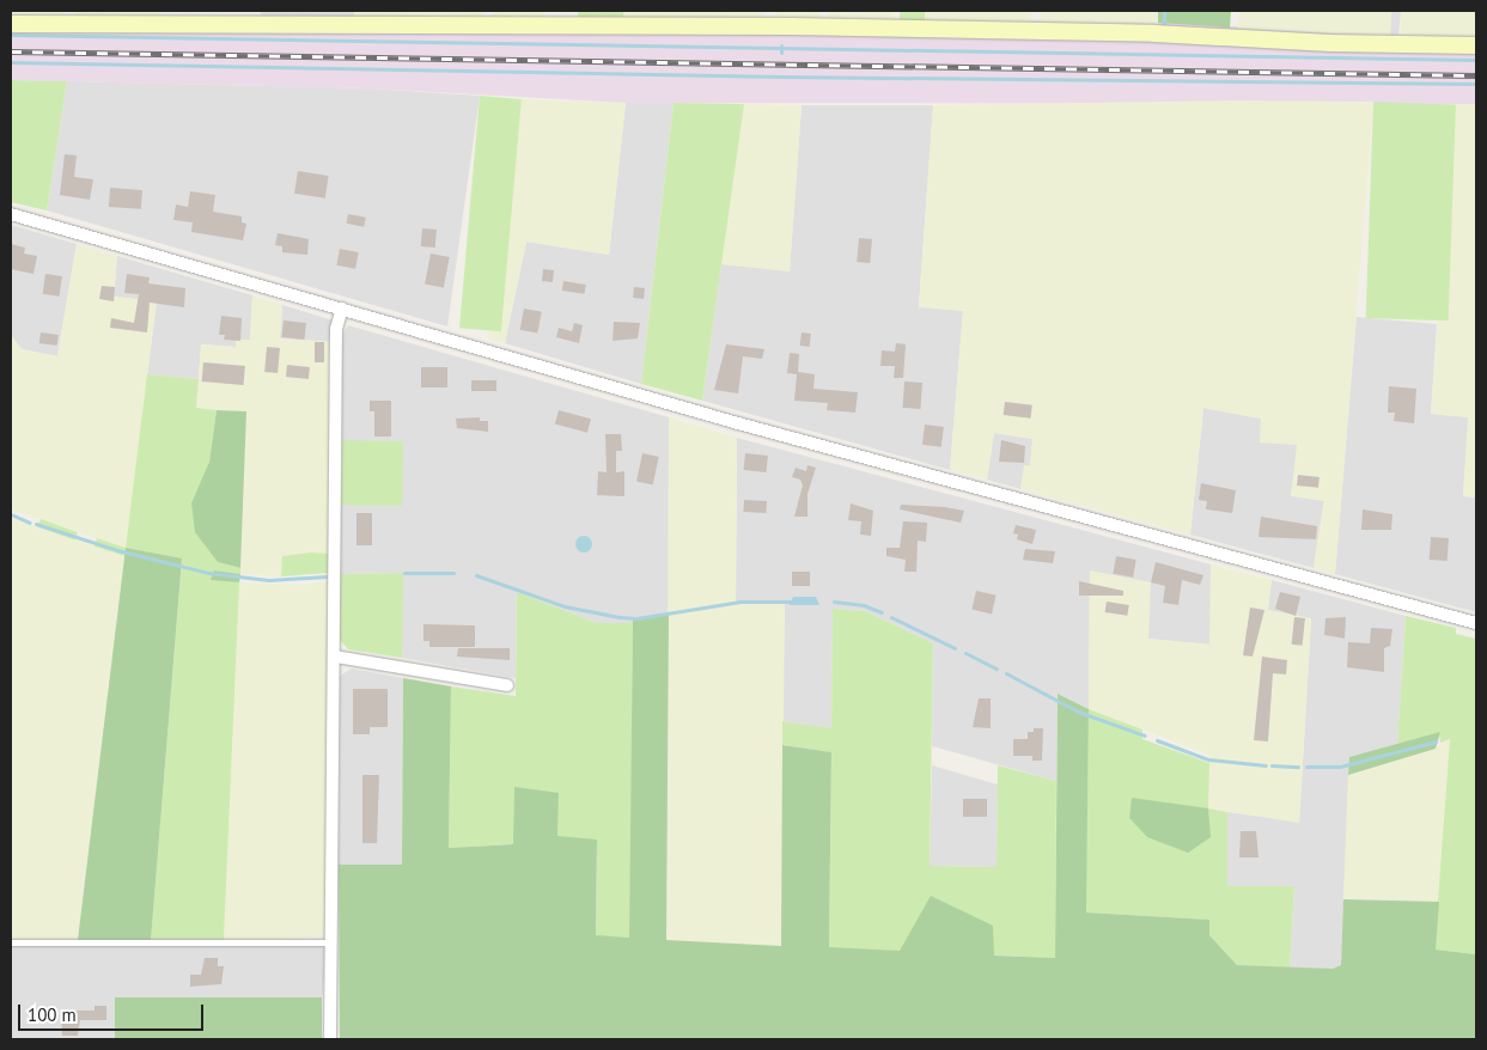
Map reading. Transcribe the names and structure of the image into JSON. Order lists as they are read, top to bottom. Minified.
{"scale_bar":"100 m"}
